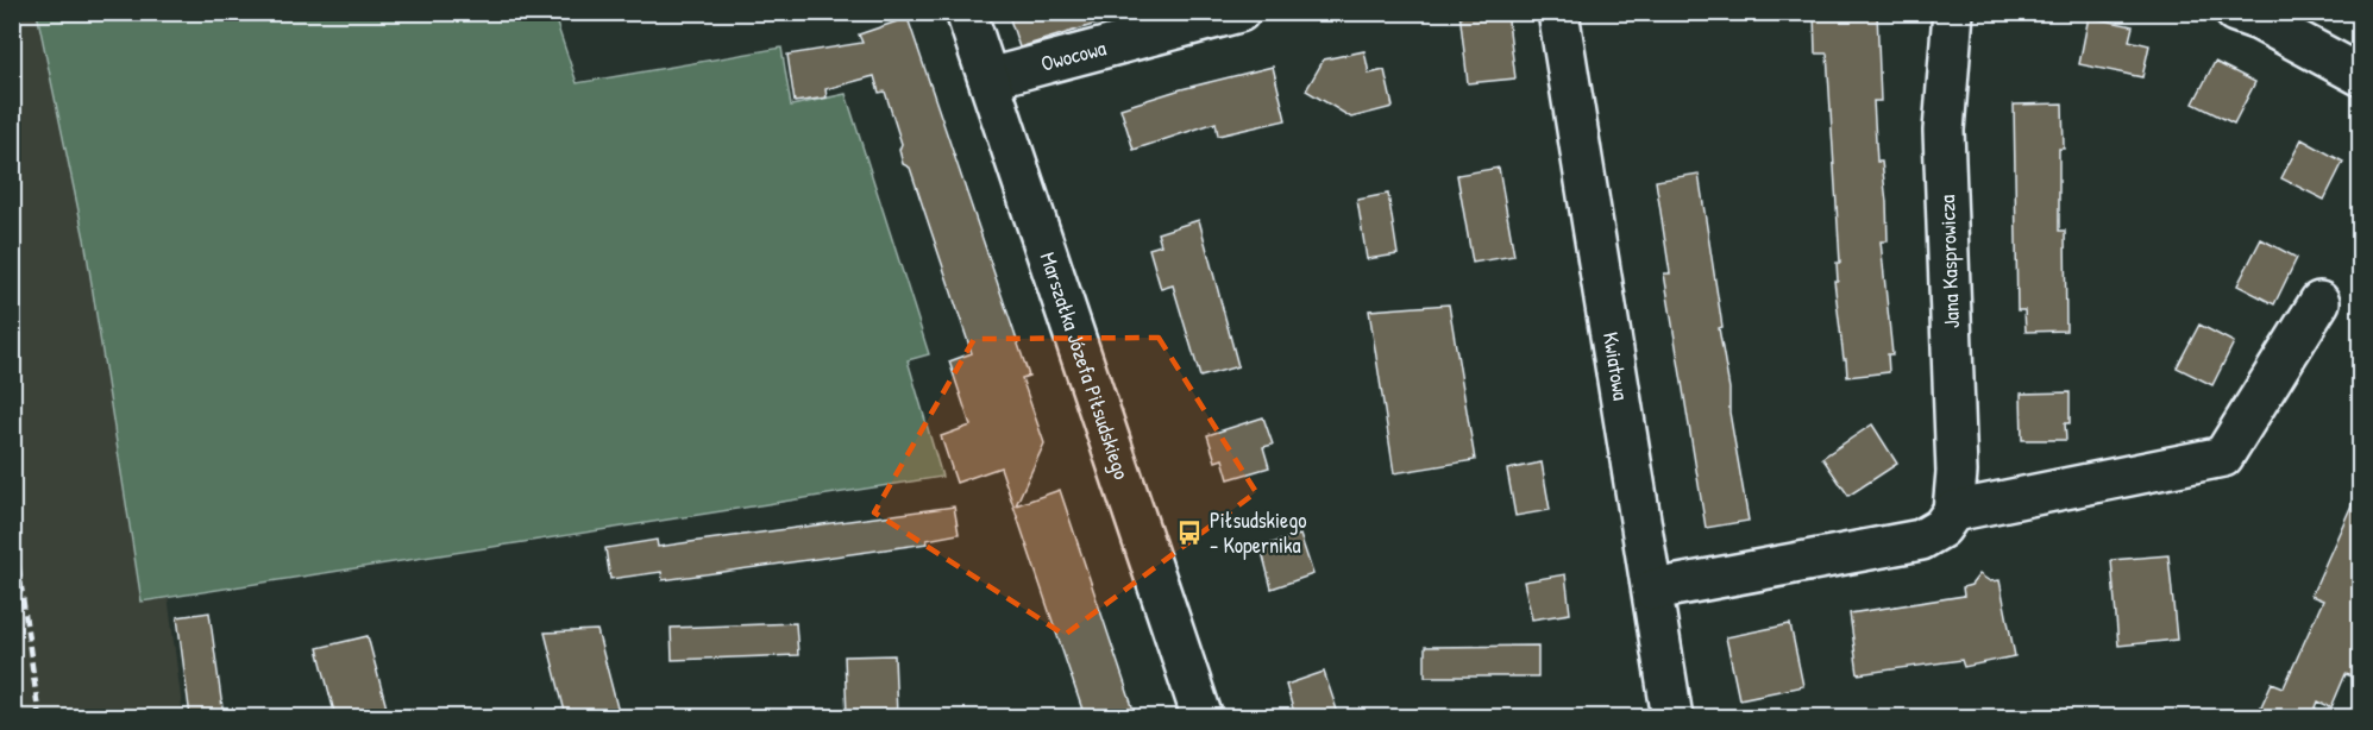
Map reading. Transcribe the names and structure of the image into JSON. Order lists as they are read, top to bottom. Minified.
{"streets":{"street":["Owocowa","Jana Kasprowicza","Marszałka Józefa Piłsudskiego","Kwiatowa"]},"crossings":[["Owocowa","Marszałka Józefa Piłsudskiego"]],"places":{"bus stop":["Piłsudskiego - Kopernika"]}}
